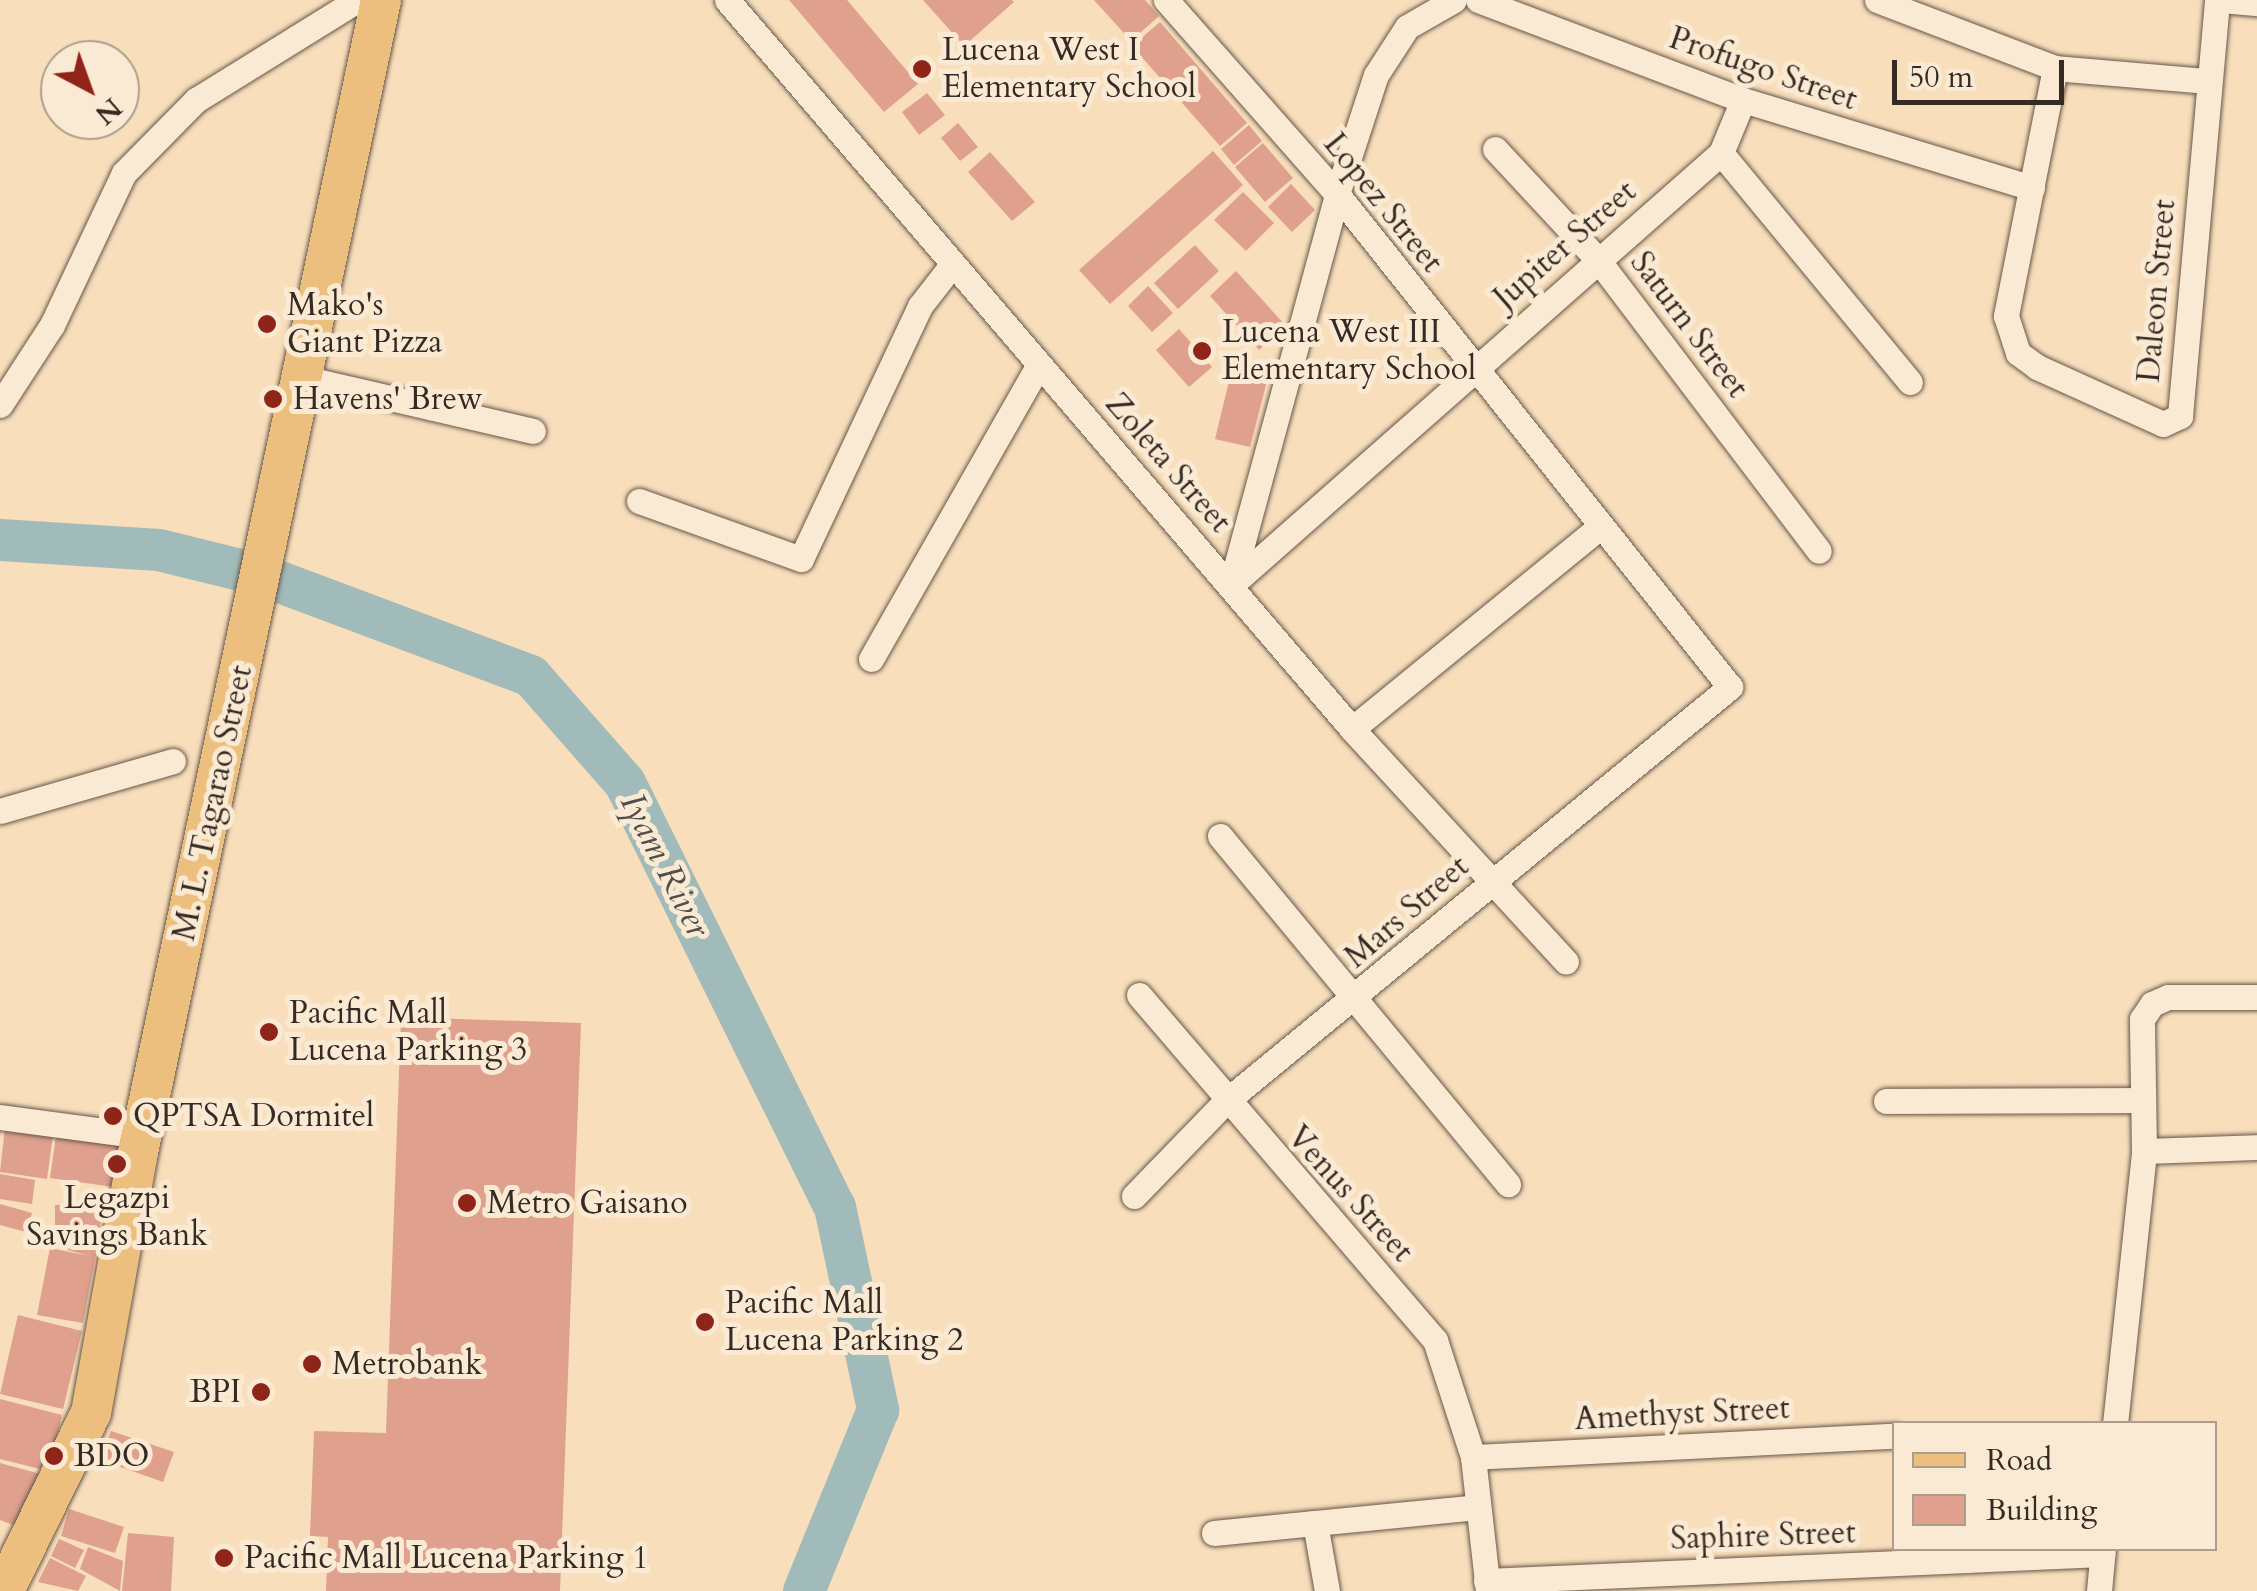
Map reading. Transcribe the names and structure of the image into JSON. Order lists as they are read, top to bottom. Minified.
{"streets":{"main road":["M. L. Tagarao Street"],"street":["Profugo Street","Lopez Street","Jupiter Street","Daleon Street","Saturn Street","Zoleta Street","Mars Street","Venus Street","Amethyst Street","Saphire Street"]},"crossings":[["Profugo Street","Jupiter Street"],["Profugo Street","Daleon Street"],["Lopez Street","Jupiter Street"],["Lopez Street","Mars Street"],["Jupiter Street","Saturn Street"],["Jupiter Street","Zoleta Street"],["Zoleta Street","Mars Street"],["Mars Street","Venus Street"],["Venus Street","Amethyst Street"],["Venus Street","Saphire Street"]],"water":["Iyam River"],"places":["Lucena West I Elementary School","Mako's Giant Pizza","Lucena West III Elementary School","Havens' Brew","Pacific Mall Lucena Parking 3","QPTSA Dormitel","Legazpi Savings Bank","Metro Gaisano","Pacific Mall Lucena Parking 2","Metrobank","BPI","BDO","Pacific Mall Lucena Parking 1"],"legend":["Road","Building"],"scale_bar":"50 m","north":"bottom right"}
